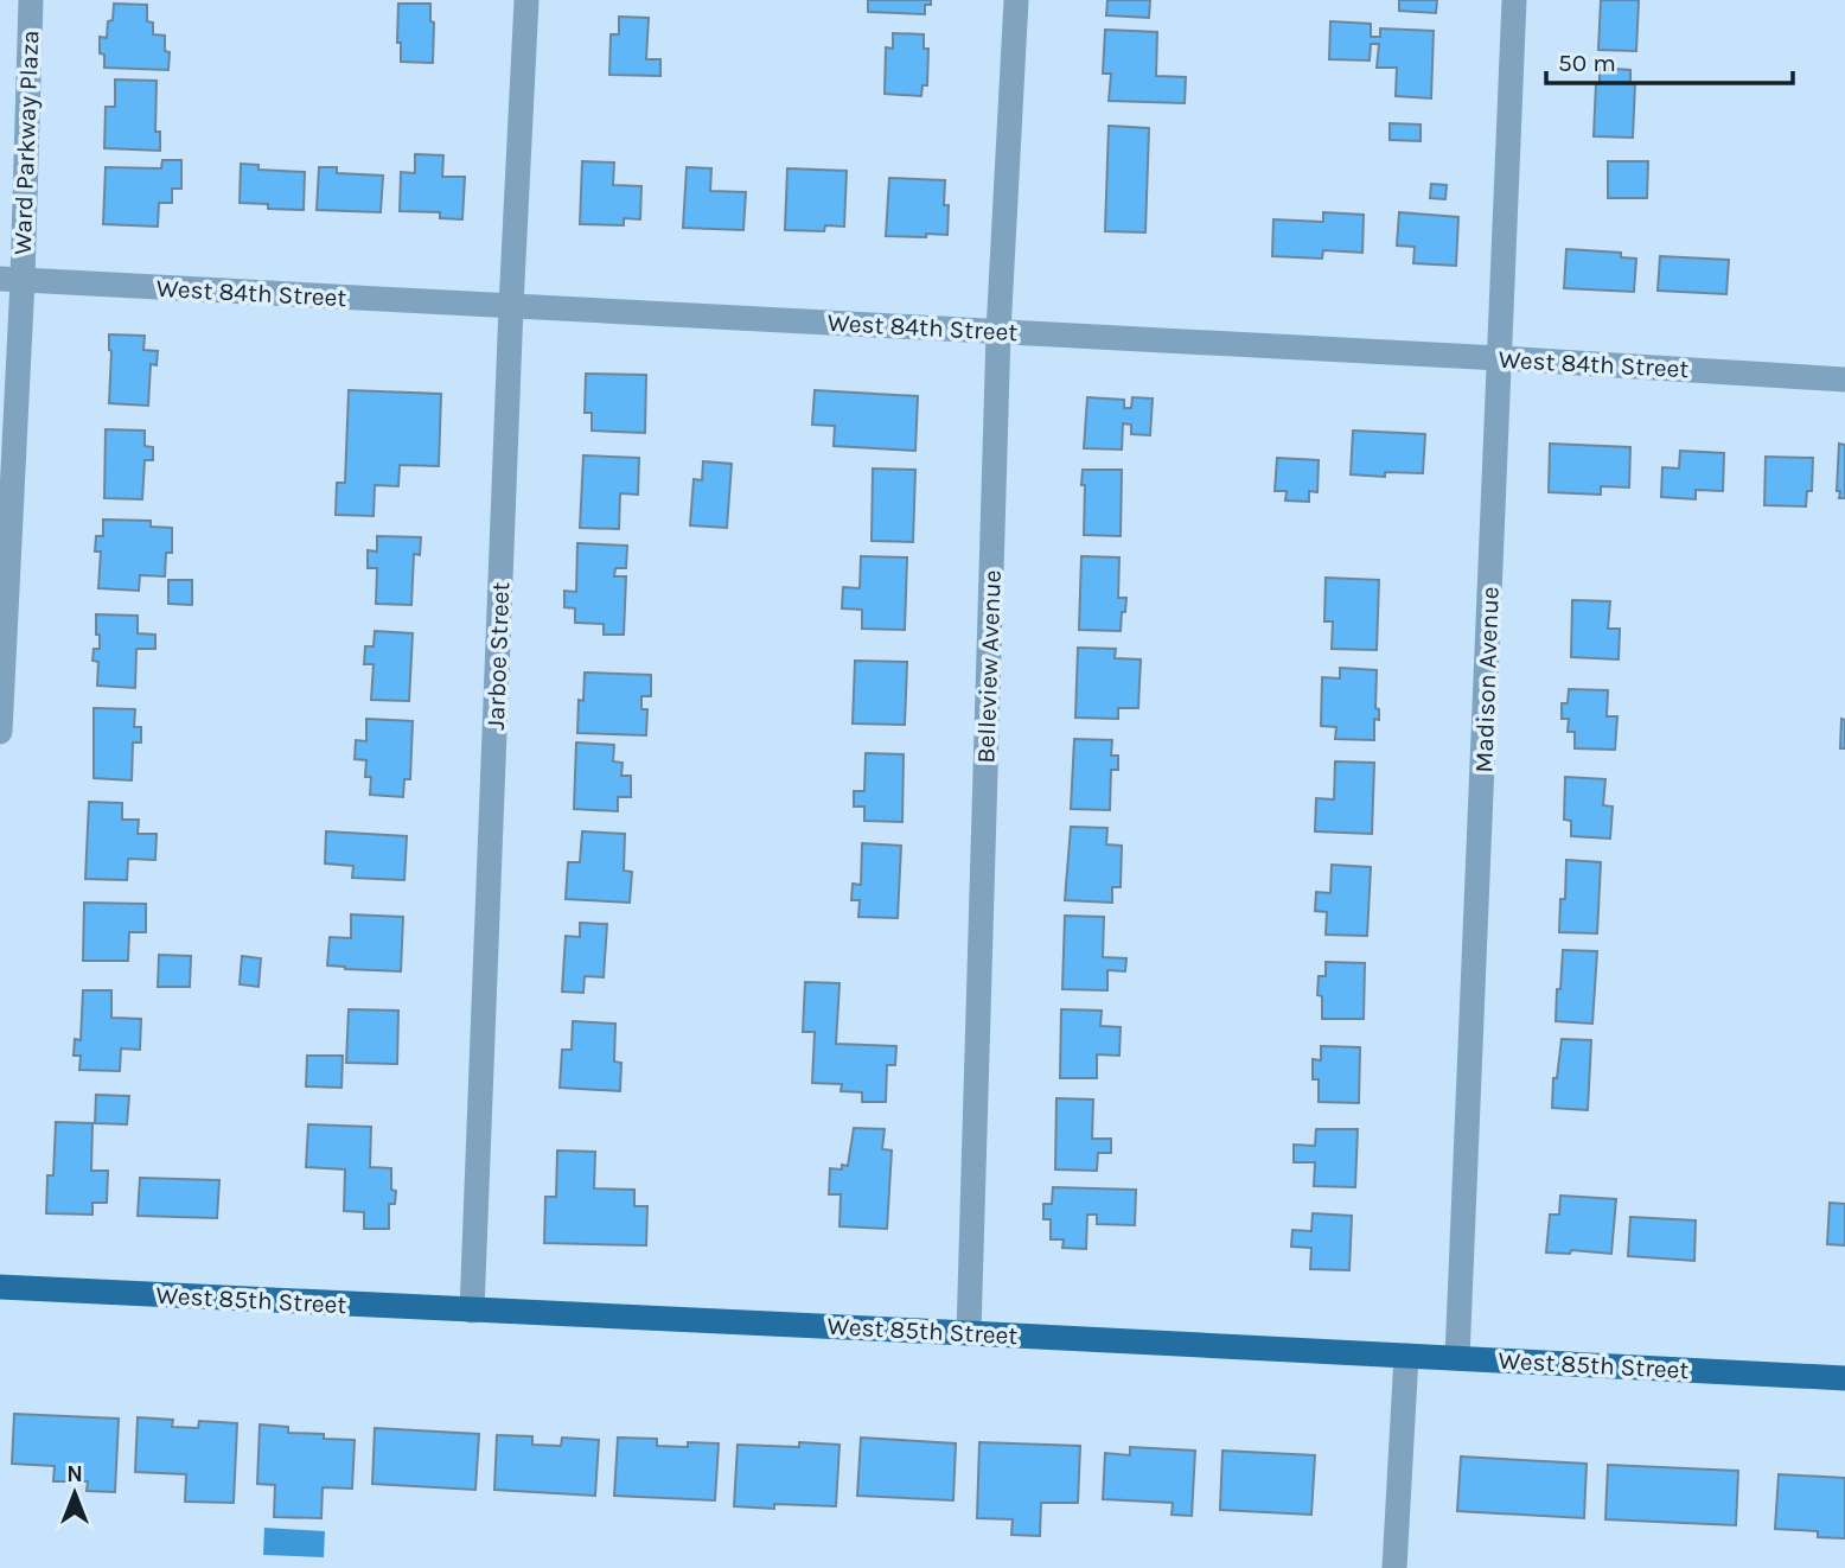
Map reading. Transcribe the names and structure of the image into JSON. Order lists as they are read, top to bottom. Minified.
{"streets":{"main road":["West 85th Street"],"street":["Ward Parkway Plaza","West 84th Street","Jarboe Street","Belleview Avenue","Madison Avenue"]},"crossings":[["Ward Parkway Plaza","West 84th Street"],["West 84th Street","Jarboe Street"],["West 84th Street","Belleview Avenue"],["West 84th Street","Madison Avenue"],["Jarboe Street","West 85th Street"],["Belleview Avenue","West 85th Street"],["Madison Avenue","West 85th Street"]],"scale_bar":"50 m","north":"top"}
